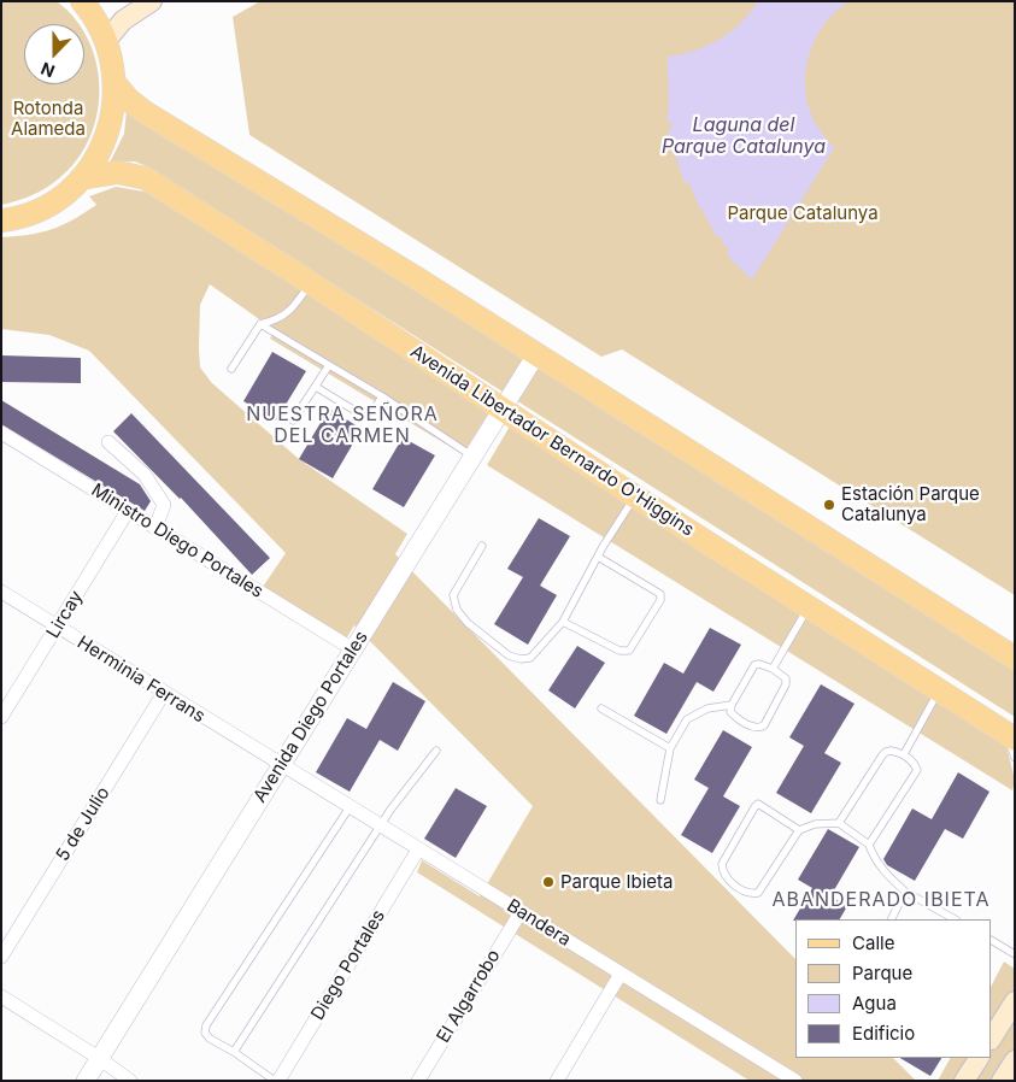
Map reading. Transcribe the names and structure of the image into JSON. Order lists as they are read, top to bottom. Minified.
{"streets":{"main road":["Avenida Libertador Bernardo O'Higgins"],"street":["Ministro Diego Portales","Lircay","Herminia Ferrans","Avenida Diego Portales","5 de Julio","Bandera","Diego Portales","El Algarrobo"]},"crossings":[["Avenida Libertador Bernardo O'Higgins","Avenida Diego Portales"],["Ministro Diego Portales","Lircay"],["Ministro Diego Portales","Avenida Diego Portales"],["Lircay","Herminia Ferrans"],["Herminia Ferrans","Avenida Diego Portales"],["Herminia Ferrans","5 de Julio"],["Herminia Ferrans","Bandera"],["Avenida Diego Portales","Bandera"],["Bandera","Diego Portales"],["Bandera","El Algarrobo"]],"districts":["NUESTRA SEÑORA DEL CARMEN","ABANDERADO IBIETA"],"water":["Laguna del Parque Catalunya"],"parks":["Rotonda Alameda","Parque Catalunya"],"places":["Estación Parque Catalunya","Parque Ibieta"],"legend":["Calle","Parque","Agua","Edificio"],"north":"bottom"}
